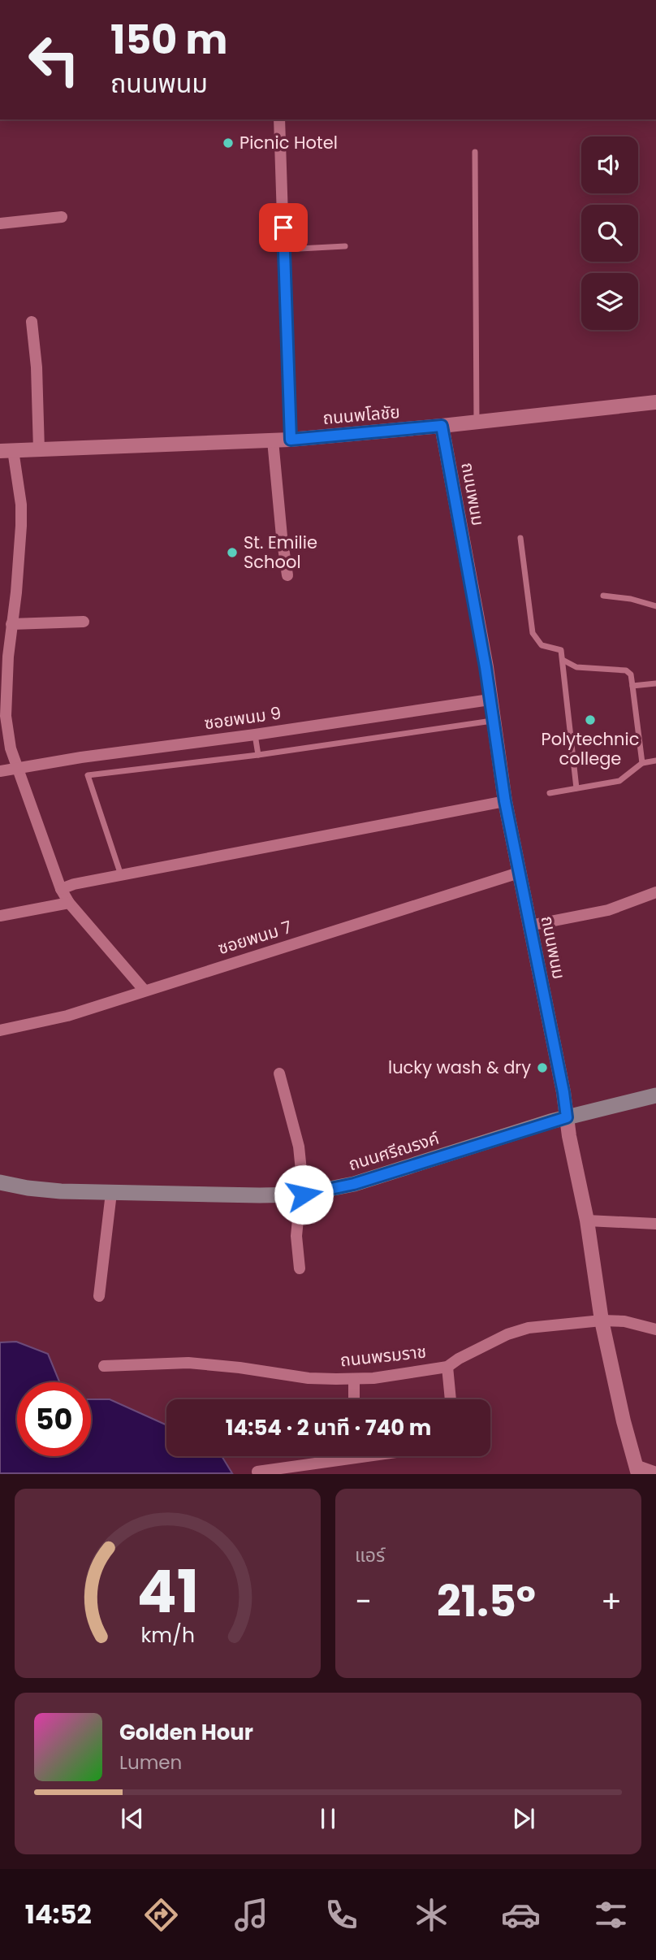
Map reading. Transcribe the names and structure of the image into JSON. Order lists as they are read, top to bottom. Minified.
{"streets":{"main road":["ถนนศรีณรงค์"],"street":["ถนนพโลชัย","ถนนพนม","ซอยพนม 9","ซอยพนม 7","ถนนพรมราช"]},"crossings":[["ถนนพโลชัย","ถนนพนม"],["ถนนพนม","ซอยพนม 9"],["ถนนพนม","ซอยพนม 7"],["ถนนพนม","ถนนศรีณรงค์"],["ถนนพนม","ถนนพรมราช"]],"places":["Picnic Hotel","St. Emilie School","Polytechnic college","lucky wash & dry"],"page":{"turn":["150 m","ถนนพนม"],"limit":"50","trip":"14:54 · 2 นาที · 740 m","tile":"แอร์","heat":["−","21.5°","+"],"song":["Golden Hour","Lumen"],"tabs":"14:52","gauge":["41","km/h"]}}
